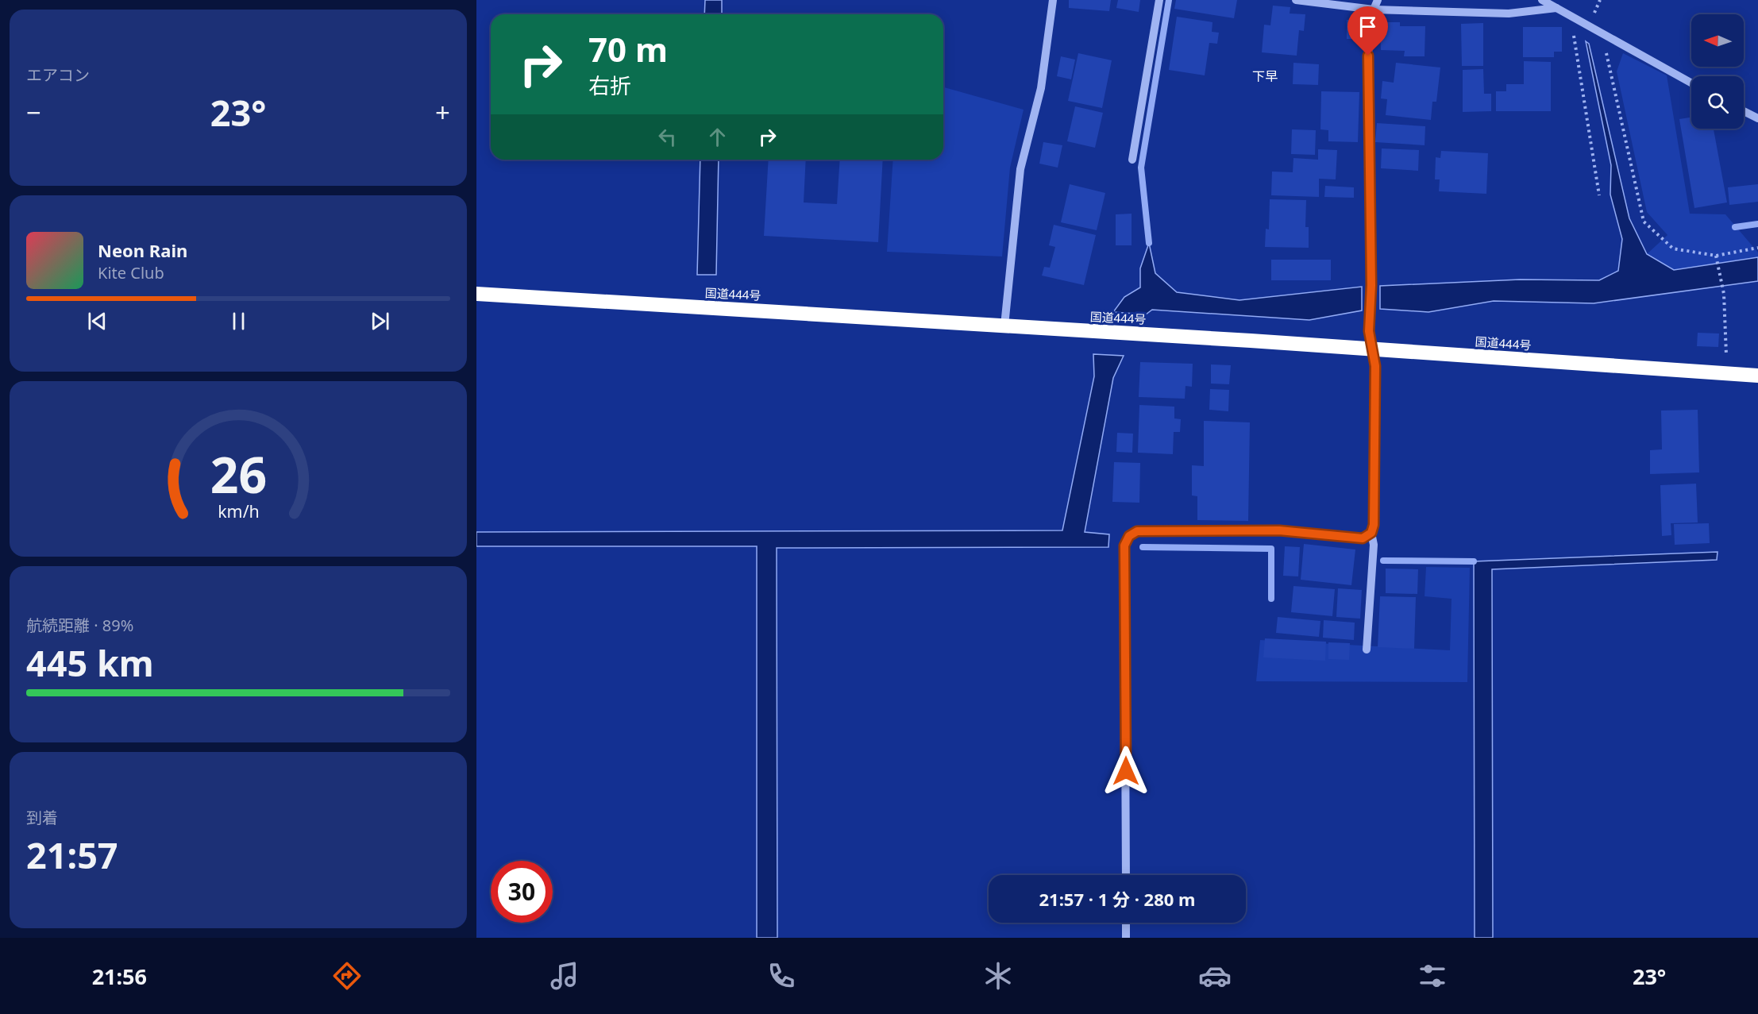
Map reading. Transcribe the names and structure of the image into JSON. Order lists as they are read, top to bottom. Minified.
{"streets":{"highway":["国道444号"]},"districts":["下早"],"north":"left","page":{"tile":["エアコン",["航続距離 · 89%","445 km"],["到着","21:57"]],"turn":["70 m","右折"],"heat":["−","23°","+"],"song":["Neon Rain","Kite Club"],"limit":"30","trip":"21:57 · 1 分 · 280 m","tabs":["21:56","23°"],"gauge":["26","km/h"]}}
